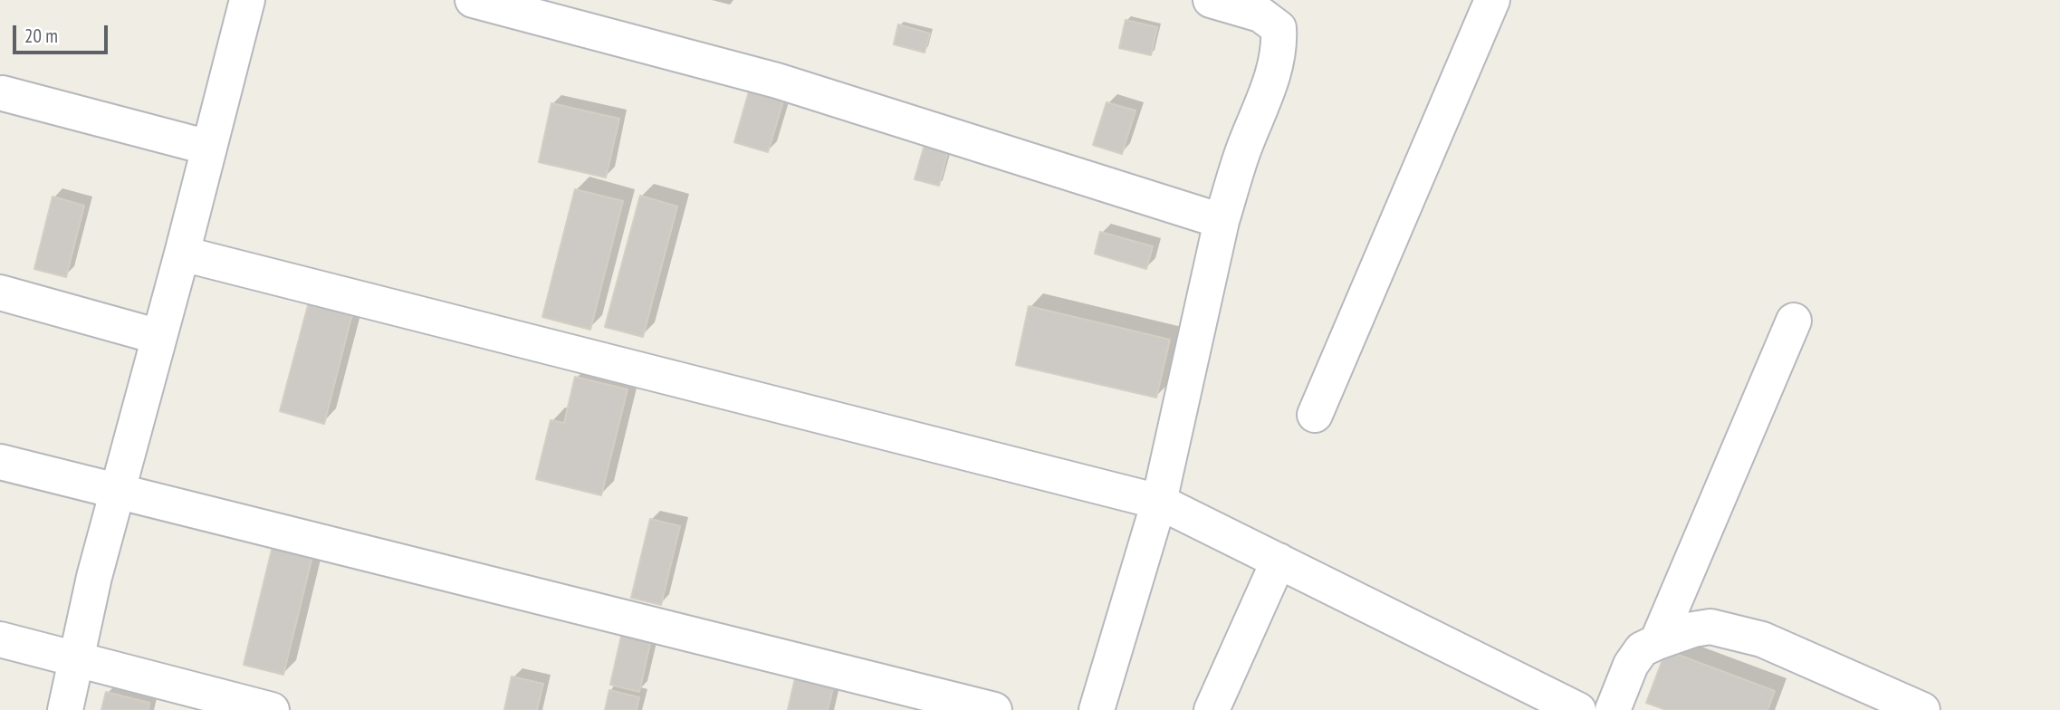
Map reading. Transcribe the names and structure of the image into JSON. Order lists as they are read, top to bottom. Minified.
{"scale_bar":"20 m"}
